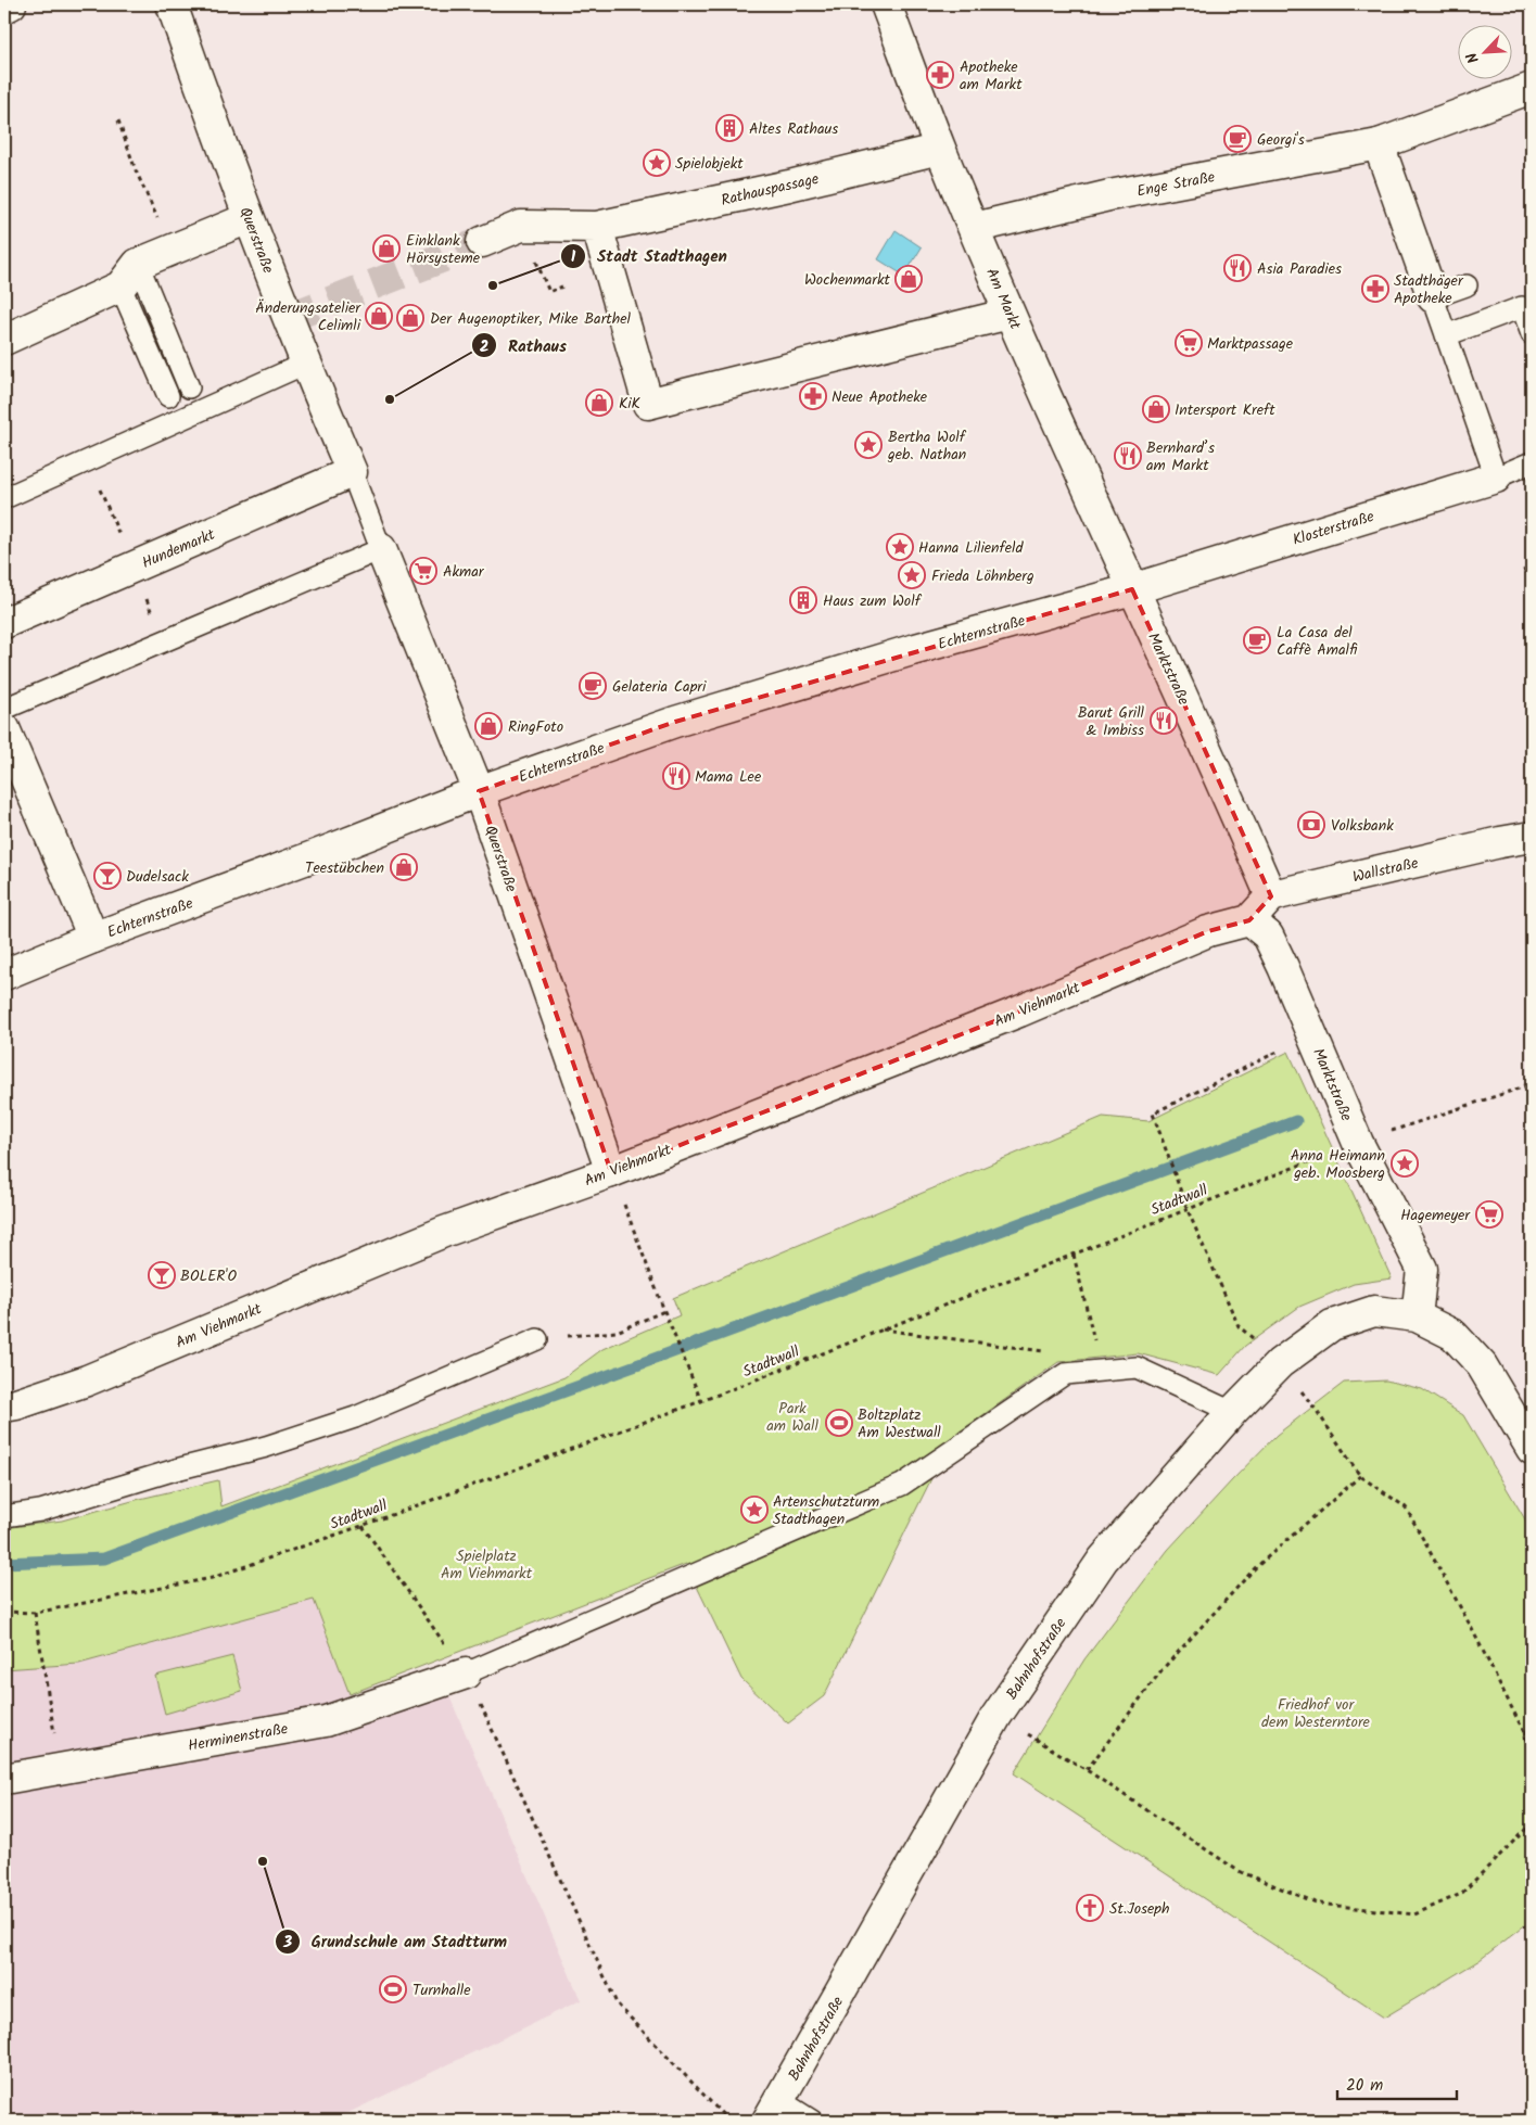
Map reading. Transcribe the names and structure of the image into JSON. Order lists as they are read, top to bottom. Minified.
{"streets":{"street":["Enge Straße","Rathauspassage","Querstraße","Am Markt","Klosterstraße","Hundemarkt","Echternstraße","Marktstraße","Wallstraße","Am Viehmarkt","Bahnhofstraße","Herminenstraße"],"path":["Stadtwall"]},"crossings":[["Enge Straße","Am Markt"],["Rathauspassage","Am Markt"],["Querstraße","Hundemarkt"],["Querstraße","Echternstraße"],["Querstraße","Am Viehmarkt"],["Am Markt","Klosterstraße"],["Am Markt","Echternstraße"],["Am Markt","Marktstraße"],["Klosterstraße","Echternstraße"],["Klosterstraße","Marktstraße"],["Echternstraße","Marktstraße"],["Marktstraße","Wallstraße"],["Marktstraße","Am Viehmarkt"],["Marktstraße","Stadtwall"],["Marktstraße","Bahnhofstraße"]],"parks":["Park am Wall","Spielplatz Am Viehmarkt","Friedhof vor dem Westerntore"],"places":{"pharmacy":["Apotheke am Markt","Stadthäger Apotheke","Neue Apotheke"],"building":["Altes Rathaus","Haus zum Wolf"],"cafe":["Georgi's","La Casa del Caffè Amalfi","Gelateria Capri"],"place":["Spielobjekt","Bertha Wolf geb. Nathan","Hanna Lilienfeld","Frieda Löhnberg","Anna Heimann geb. Moosberg","Artenschutzturm Stadthagen"],"shop":["Einklank Hörsysteme","Wochenmarkt","Änderungsatelier Celimli","Der Augenoptiker, Mike Barthel","KiK","Intersport Kreft","RingFoto","Teestübchen"],"restaurant":["Asia Paradies","Bernhard’s am Markt","Barut Grill & Imbiss","Mama Lee"],"other":["Stadt Stadthagen","Rathaus","Grundschule am Stadtturm"],"supermarket":["Marktpassage","Akmar","Hagemeyer"],"bank":["Volksbank"],"bar":["Dudelsack","BOLER'O"],"sports":["Boltzplatz Am Westwall","Turnhalle"],"church":["St.Joseph"]},"scale_bar":"20 m","north":"bottom left"}
